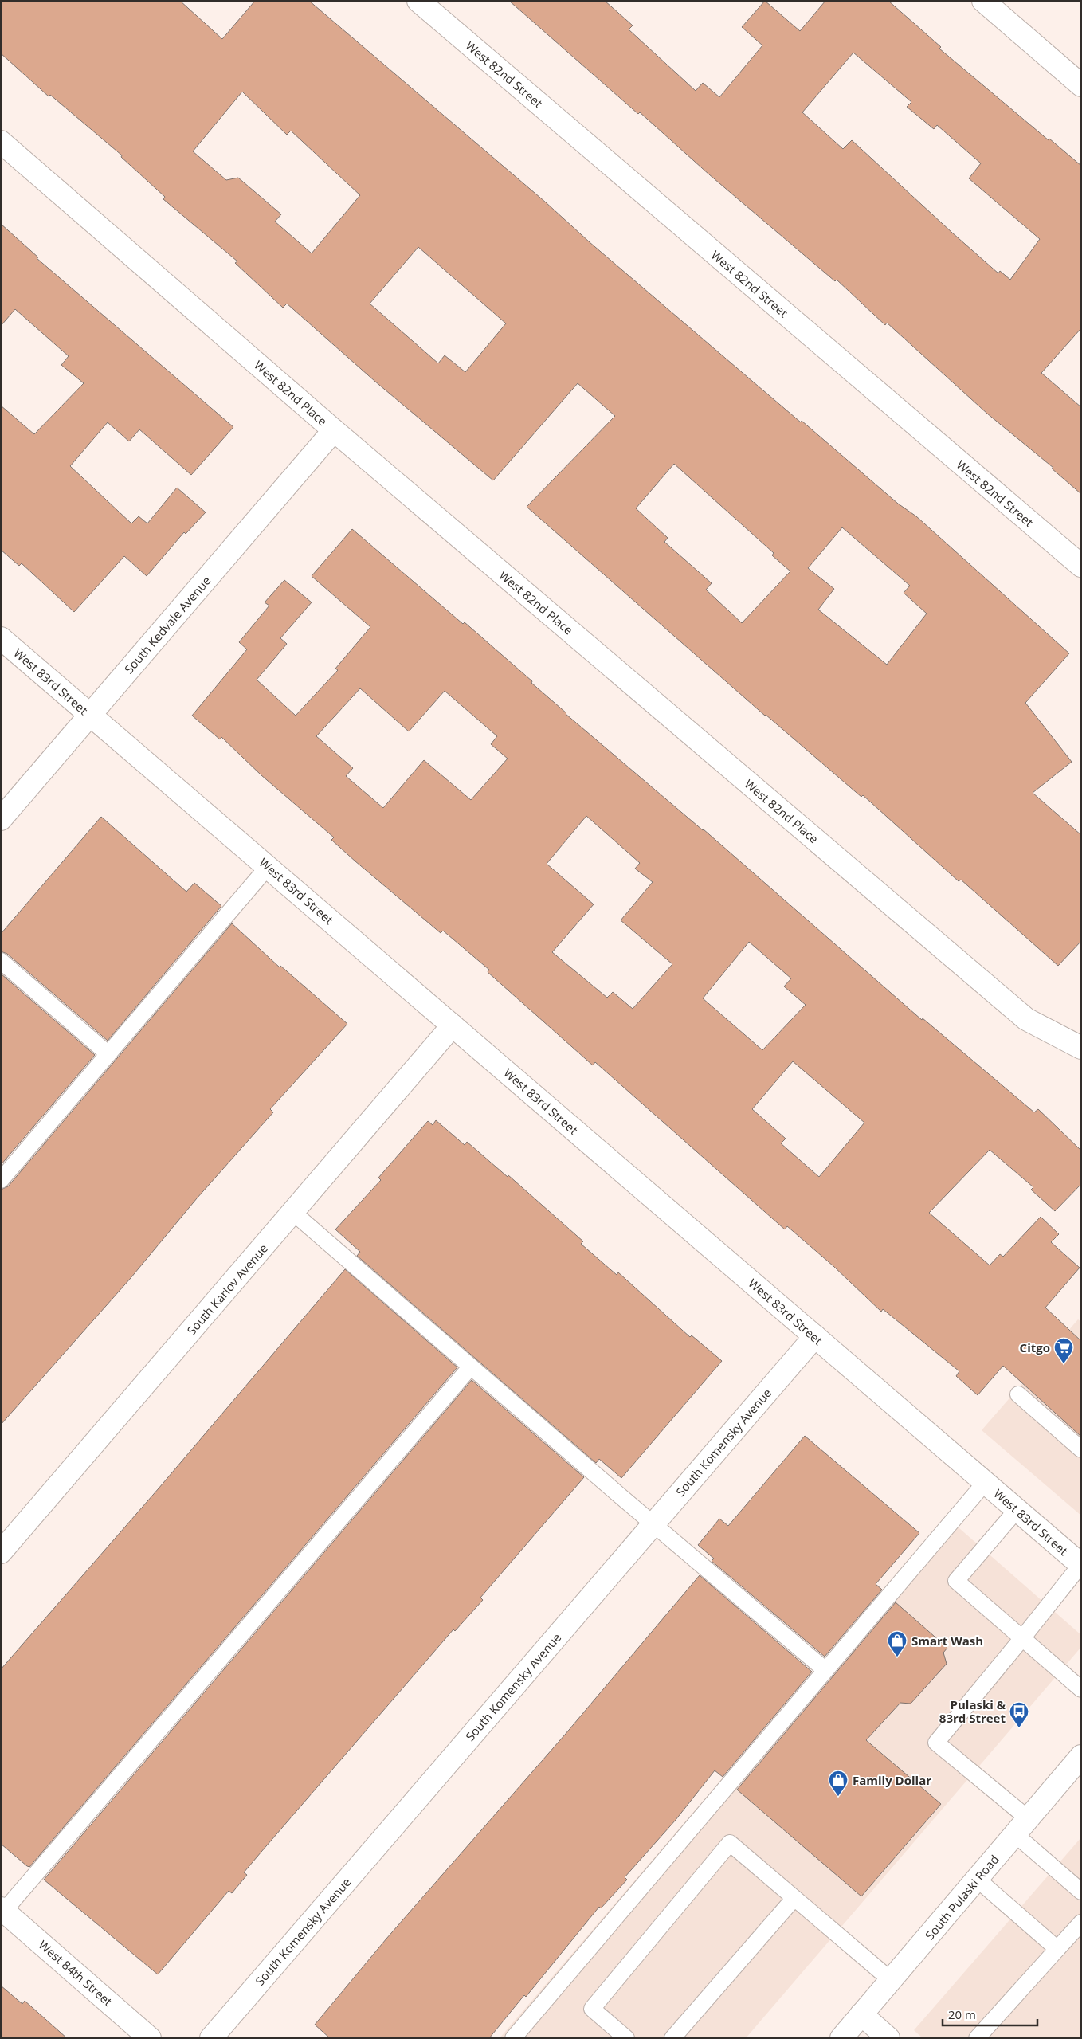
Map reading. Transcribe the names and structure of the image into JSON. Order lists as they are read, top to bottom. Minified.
{"streets":{"street":["West 82nd Street","West 82nd Place","South Kedvale Avenue","West 83rd Street","South Karlov Avenue","South Komensky Avenue","South Pulaski Road","West 84th Street"]},"crossings":[["West 82nd Place","South Kedvale Avenue"],["South Kedvale Avenue","West 83rd Street"],["West 83rd Street","South Karlov Avenue"],["West 83rd Street","South Komensky Avenue"]],"places":{"supermarket":["Citgo"],"shop":["Smart Wash","Family Dollar"],"bus stop":["Pulaski & 83rd Street"]},"scale_bar":"20 m"}
